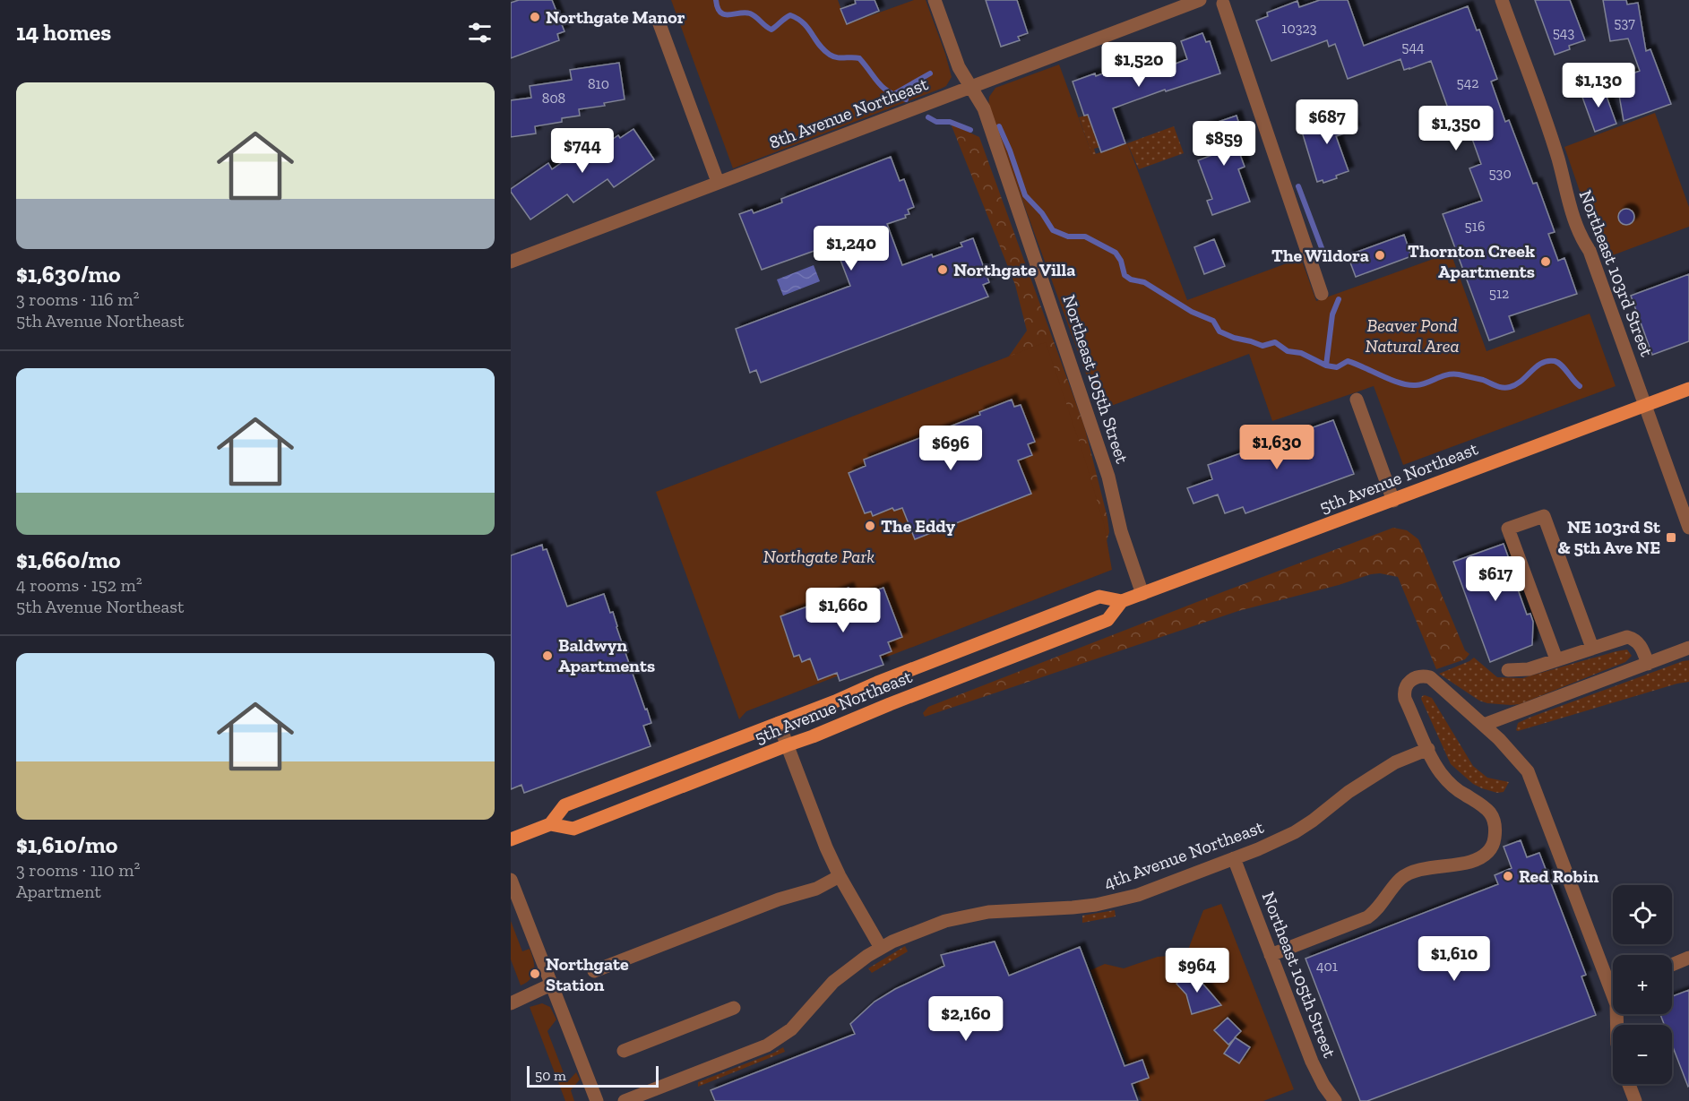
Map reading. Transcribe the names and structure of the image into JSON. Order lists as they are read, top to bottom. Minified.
{"streets":{"main road":["5th Avenue Northeast"],"street":["8th Avenue Northeast","Northeast 103rd Street","Northeast 105th Street","4th Avenue Northeast"]},"crossings":[["8th Avenue Northeast","Northeast 105th Street"],["Northeast 103rd Street","5th Avenue Northeast"],["Northeast 105th Street","5th Avenue Northeast"],["Northeast 105th Street","4th Avenue Northeast"]],"parks":["Beaver Pond Natural Area","Northgate Park"],"places":{"other":["Northgate Manor","The Wildora","Thornton Creek Apartments","Northgate Villa","The Eddy","Baldwyn Apartments","Red Robin","Northgate Station"],"transit":["NE 103rd St & 5th Ave NE"]},"house_numbers":["537","10323","543","544","542","810","808","530","516","512","401"],"scale_bar":"50 m","page":{"heading":"14 homes","price":["$1,520","$1,130","$687","$1,350","$859","$744","$1,240","$1,630","$696","$617","$1,660","$1,610","$964","$2,160"],"list":[{"name":"$1,630/mo","note":"3 rooms · 116 m² · 5th Avenue Northeast"},{"name":"$1,660/mo","note":"4 rooms · 152 m² · 5th Avenue Northeast"},{"name":"$1,610/mo","note":"3 rooms · 110 m² · Apartment"}],"map_buttons":["+","−"],"scale":"50 m"}}
